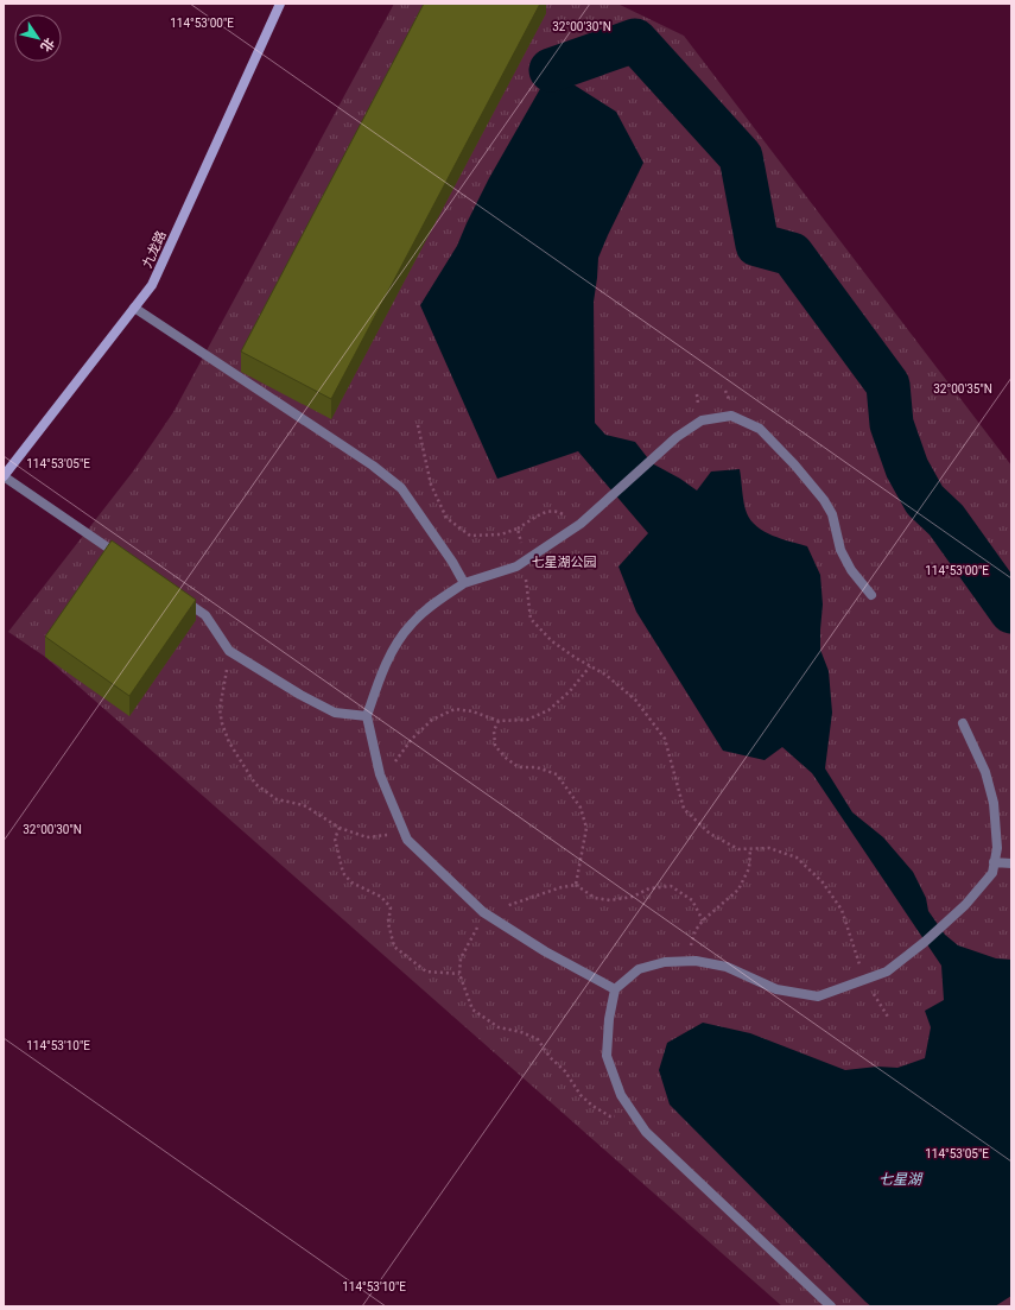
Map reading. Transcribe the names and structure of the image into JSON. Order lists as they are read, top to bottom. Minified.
{"streets":{"main road":["九龙路"]},"water":["七星湖"],"parks":["七星湖公园"],"north":"bottom right","coordinates":["114°53'00\"E","32°00'30\"N","32°00'35\"N","114°53'05\"E","114°53'10\"E"]}
